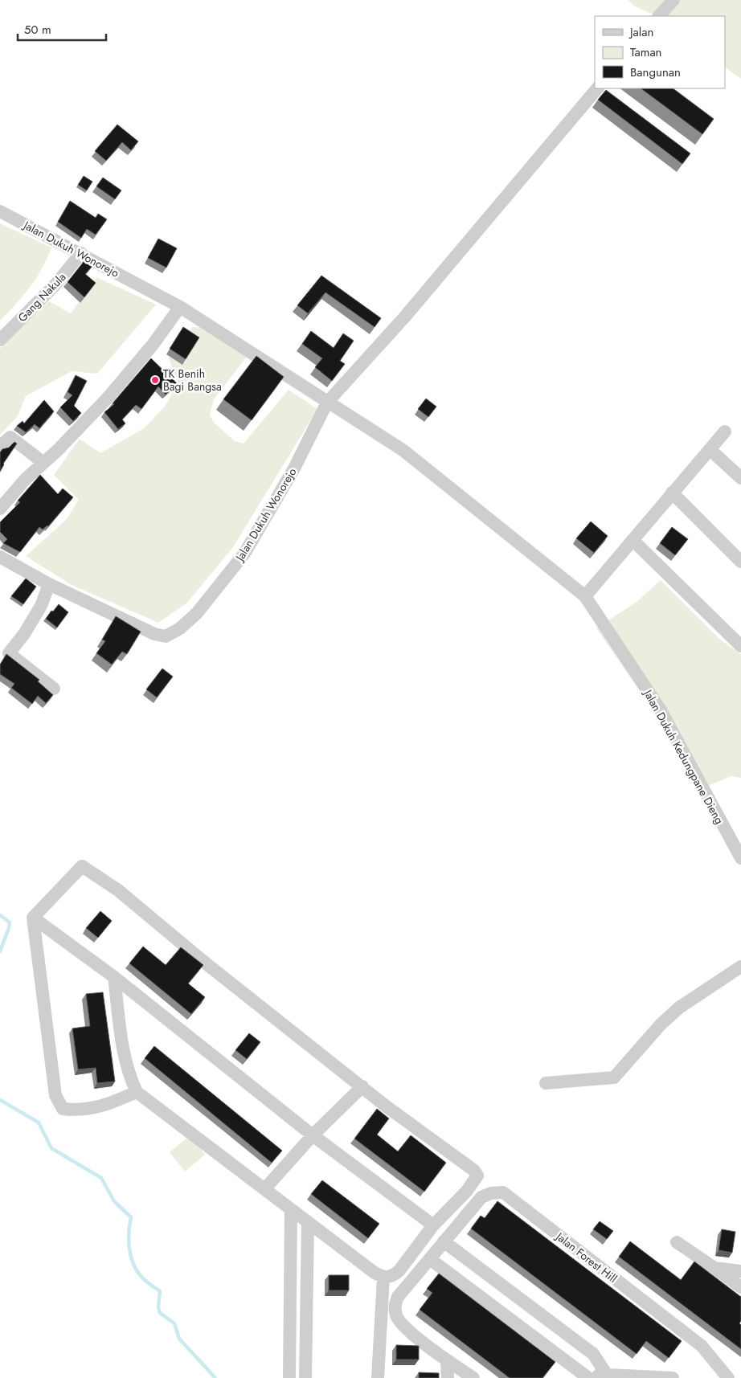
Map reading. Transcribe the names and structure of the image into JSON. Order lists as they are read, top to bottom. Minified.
{"streets":{"street":["Jalan Dukuh Wonorejo","Gang Nakula","Jalan Dukuh Kedungpane Dieng","Jalan Forest Hill"]},"crossings":[["Jalan Dukuh Wonorejo","Gang Nakula"],["Jalan Dukuh Wonorejo","Jalan Dukuh Kedungpane Dieng"]],"places":["TK Benih Bagi Bangsa"],"legend":["Jalan","Taman","Bangunan"],"scale_bar":"50 m"}
